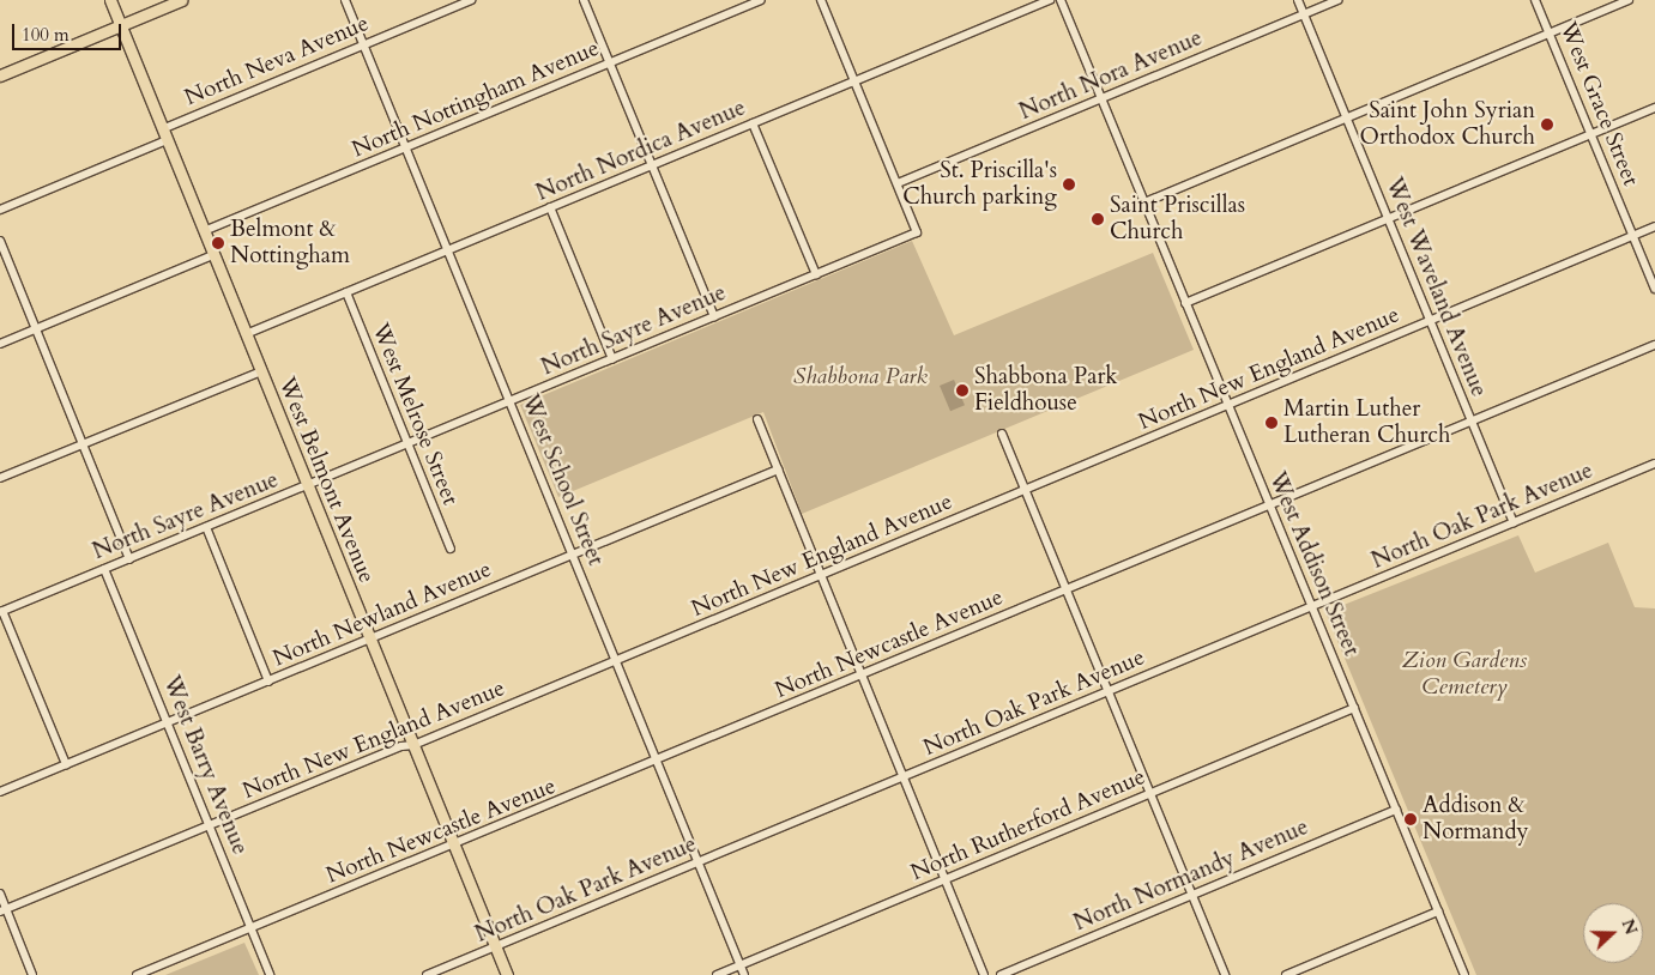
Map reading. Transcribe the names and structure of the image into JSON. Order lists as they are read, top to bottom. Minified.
{"streets":{"main road":["West Belmont Avenue"],"street":["North Neva Avenue","North Nora Avenue","North Nottingham Avenue","West Grace Street","North Nordica Avenue","West Waveland Avenue","North Sayre Avenue","North New England Avenue","West Melrose Street","West School Street","North Oak Park Avenue","West Addison Street","North Newland Avenue","North Newcastle Avenue","West Barry Avenue","North Rutherford Avenue","North Normandy Avenue"]},"crossings":[["North Neva Avenue","West Belmont Avenue"],["North Neva Avenue","West School Street"],["North Nora Avenue","West Waveland Avenue"],["North Nora Avenue","North Sayre Avenue"],["North Nora Avenue","West Addison Street"],["North Nottingham Avenue","West Belmont Avenue"],["North Nottingham Avenue","West School Street"],["West Grace Street","North New England Avenue"],["North Nordica Avenue","West Melrose Street"],["North Nordica Avenue","West Belmont Avenue"],["North Nordica Avenue","West School Street"],["West Waveland Avenue","North New England Avenue"],["West Waveland Avenue","North Oak Park Avenue"],["West Waveland Avenue","North Newcastle Avenue"],["North Sayre Avenue","West Melrose Street"],["North Sayre Avenue","West Belmont Avenue"],["North Sayre Avenue","West School Street"],["North Sayre Avenue","West Barry Avenue"],["North New England Avenue","West Belmont Avenue"],["North New England Avenue","West School Street"],["North New England Avenue","West Addison Street"],["North New England Avenue","West Barry Avenue"],["West Belmont Avenue","North Oak Park Avenue"],["West Belmont Avenue","North Newland Avenue"],["West Belmont Avenue","North Newcastle Avenue"],["West School Street","North Oak Park Avenue"],["West School Street","North Newland Avenue"],["West School Street","North Newcastle Avenue"],["West School Street","North Rutherford Avenue"],["North Oak Park Avenue","West Addison Street"],["West Addison Street","North Newcastle Avenue"],["West Addison Street","North Rutherford Avenue"],["West Addison Street","North Normandy Avenue"],["North Newland Avenue","West Barry Avenue"],["North Newcastle Avenue","West Barry Avenue"]],"parks":["Shabbona Park","Zion Gardens Cemetery"],"places":["Saint John Syrian Orthodox Church","St. Priscilla's Church parking","Saint Priscillas Church","Belmont & Nottingham","Shabbona Park Fieldhouse","Martin Luther Lutheran Church","Addison & Normandy"],"scale_bar":"100 m","north":"right"}
